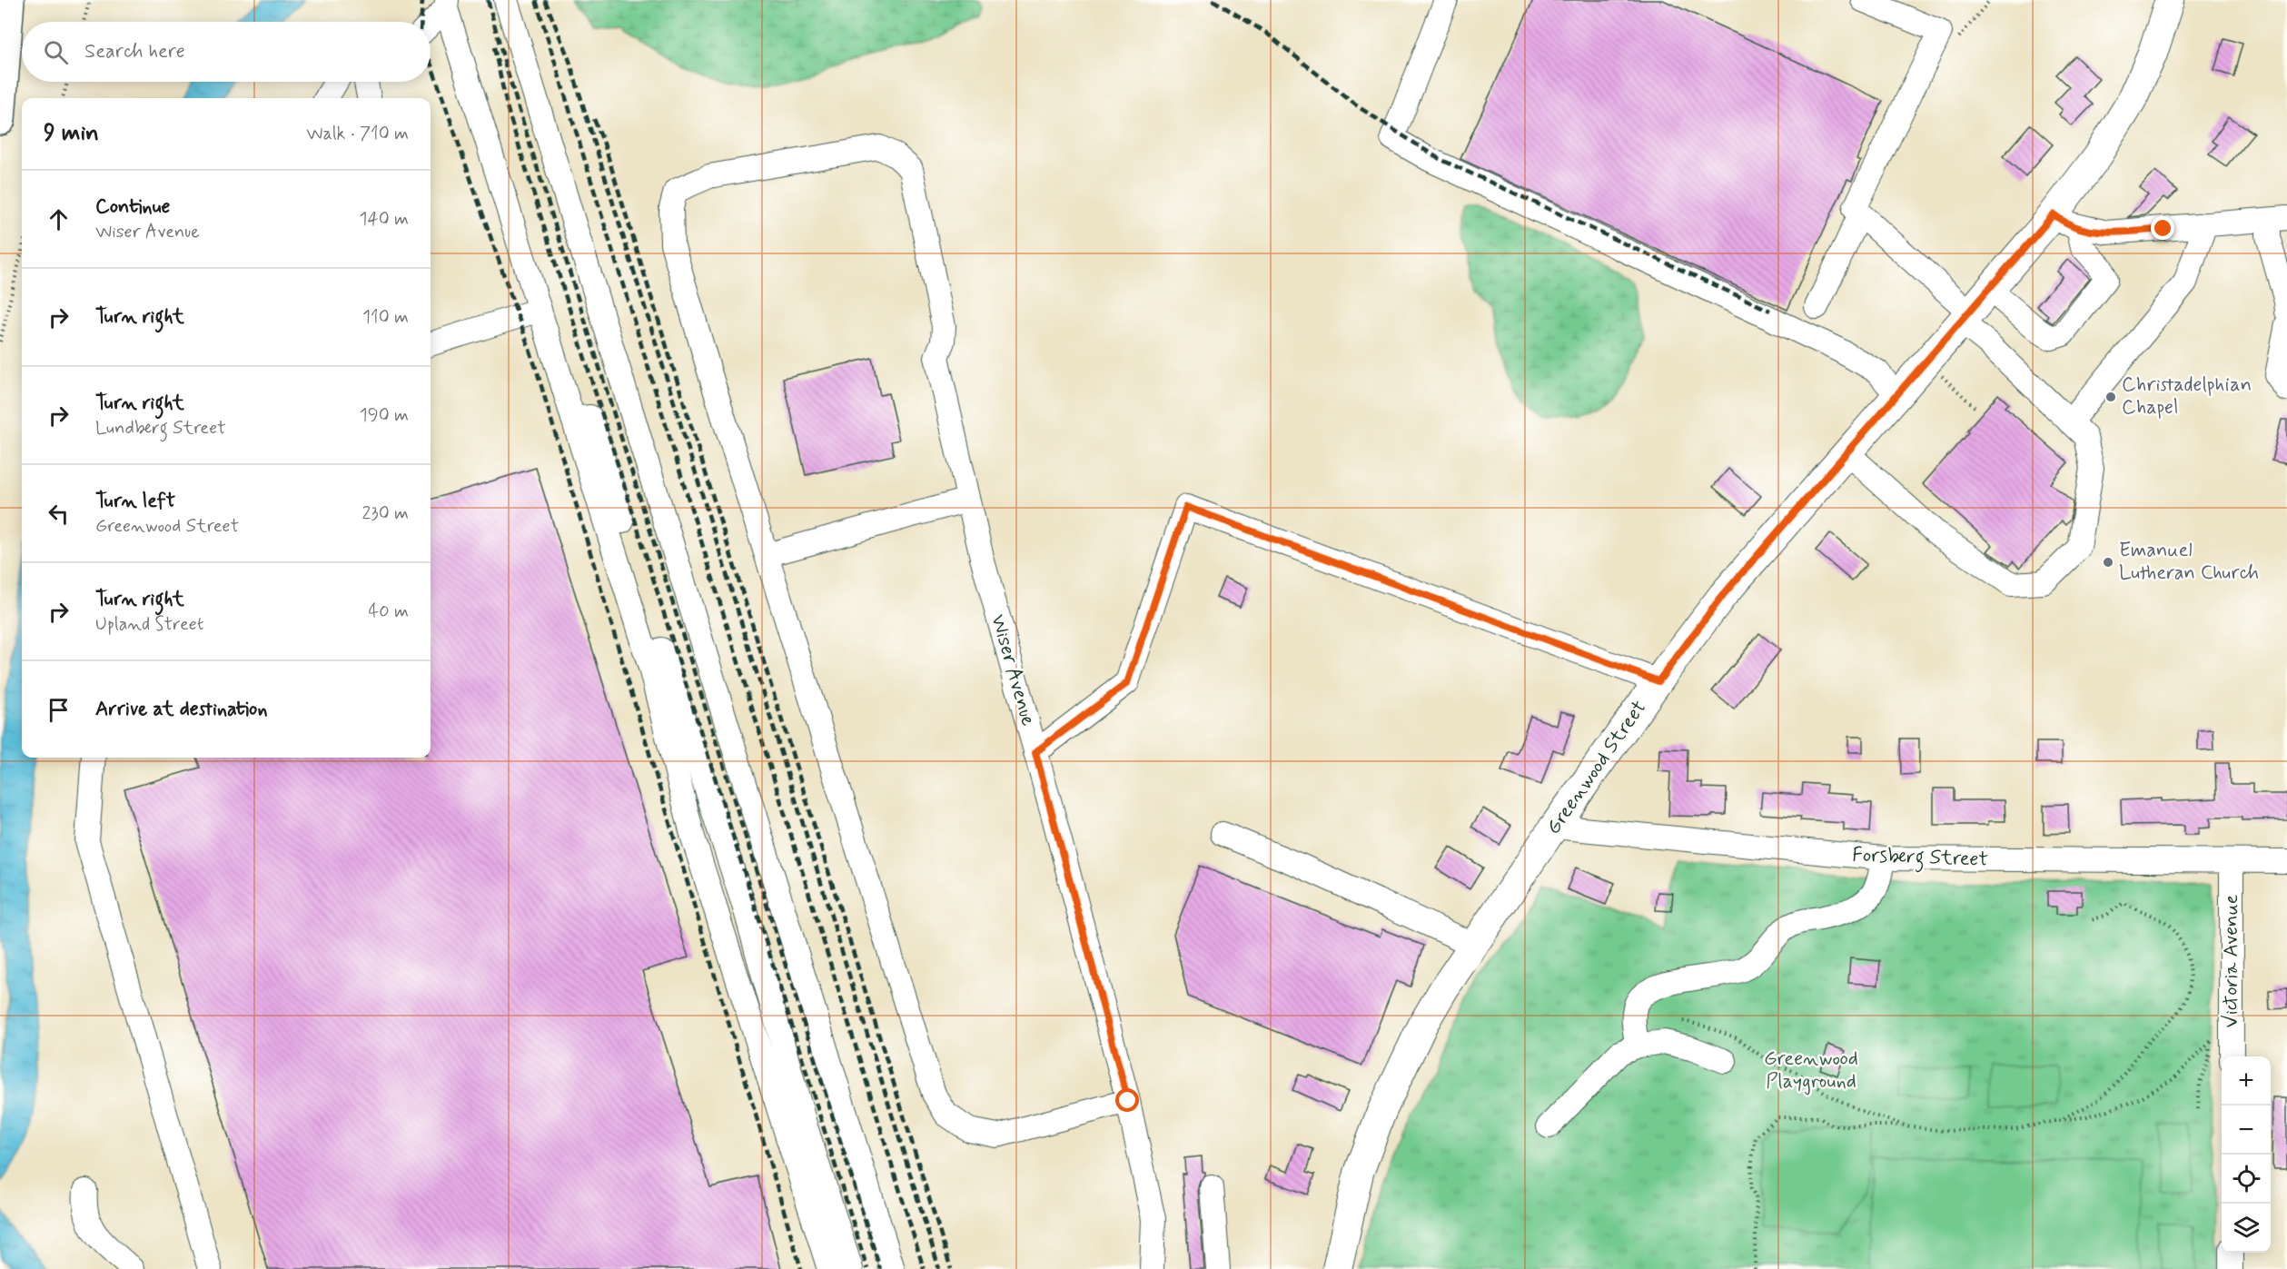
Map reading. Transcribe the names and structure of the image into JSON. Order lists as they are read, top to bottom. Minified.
{"streets":{"main road":["Greenwood Street"],"street":["Wiser Avenue","Forsberg Street","Victoria Avenue"]},"crossings":[["Greenwood Street","Forsberg Street"],["Forsberg Street","Victoria Avenue"]],"parks":["Greenwood Playground"],"places":["Christadelphian Chapel","Emanuel Lutheran Church"],"page":{"search":"Search here","heading":["9 min","Walk · 710 m"],"list":[["Continue","Wiser Avenue","140 m"],["Turn right","110 m"],["Turn right","Lundberg Street","190 m"],["Turn left","Greenwood Street","230 m"],["Turn right","Upland Street","40 m"],"Arrive at destination"],"map_buttons":["+","−"]}}
